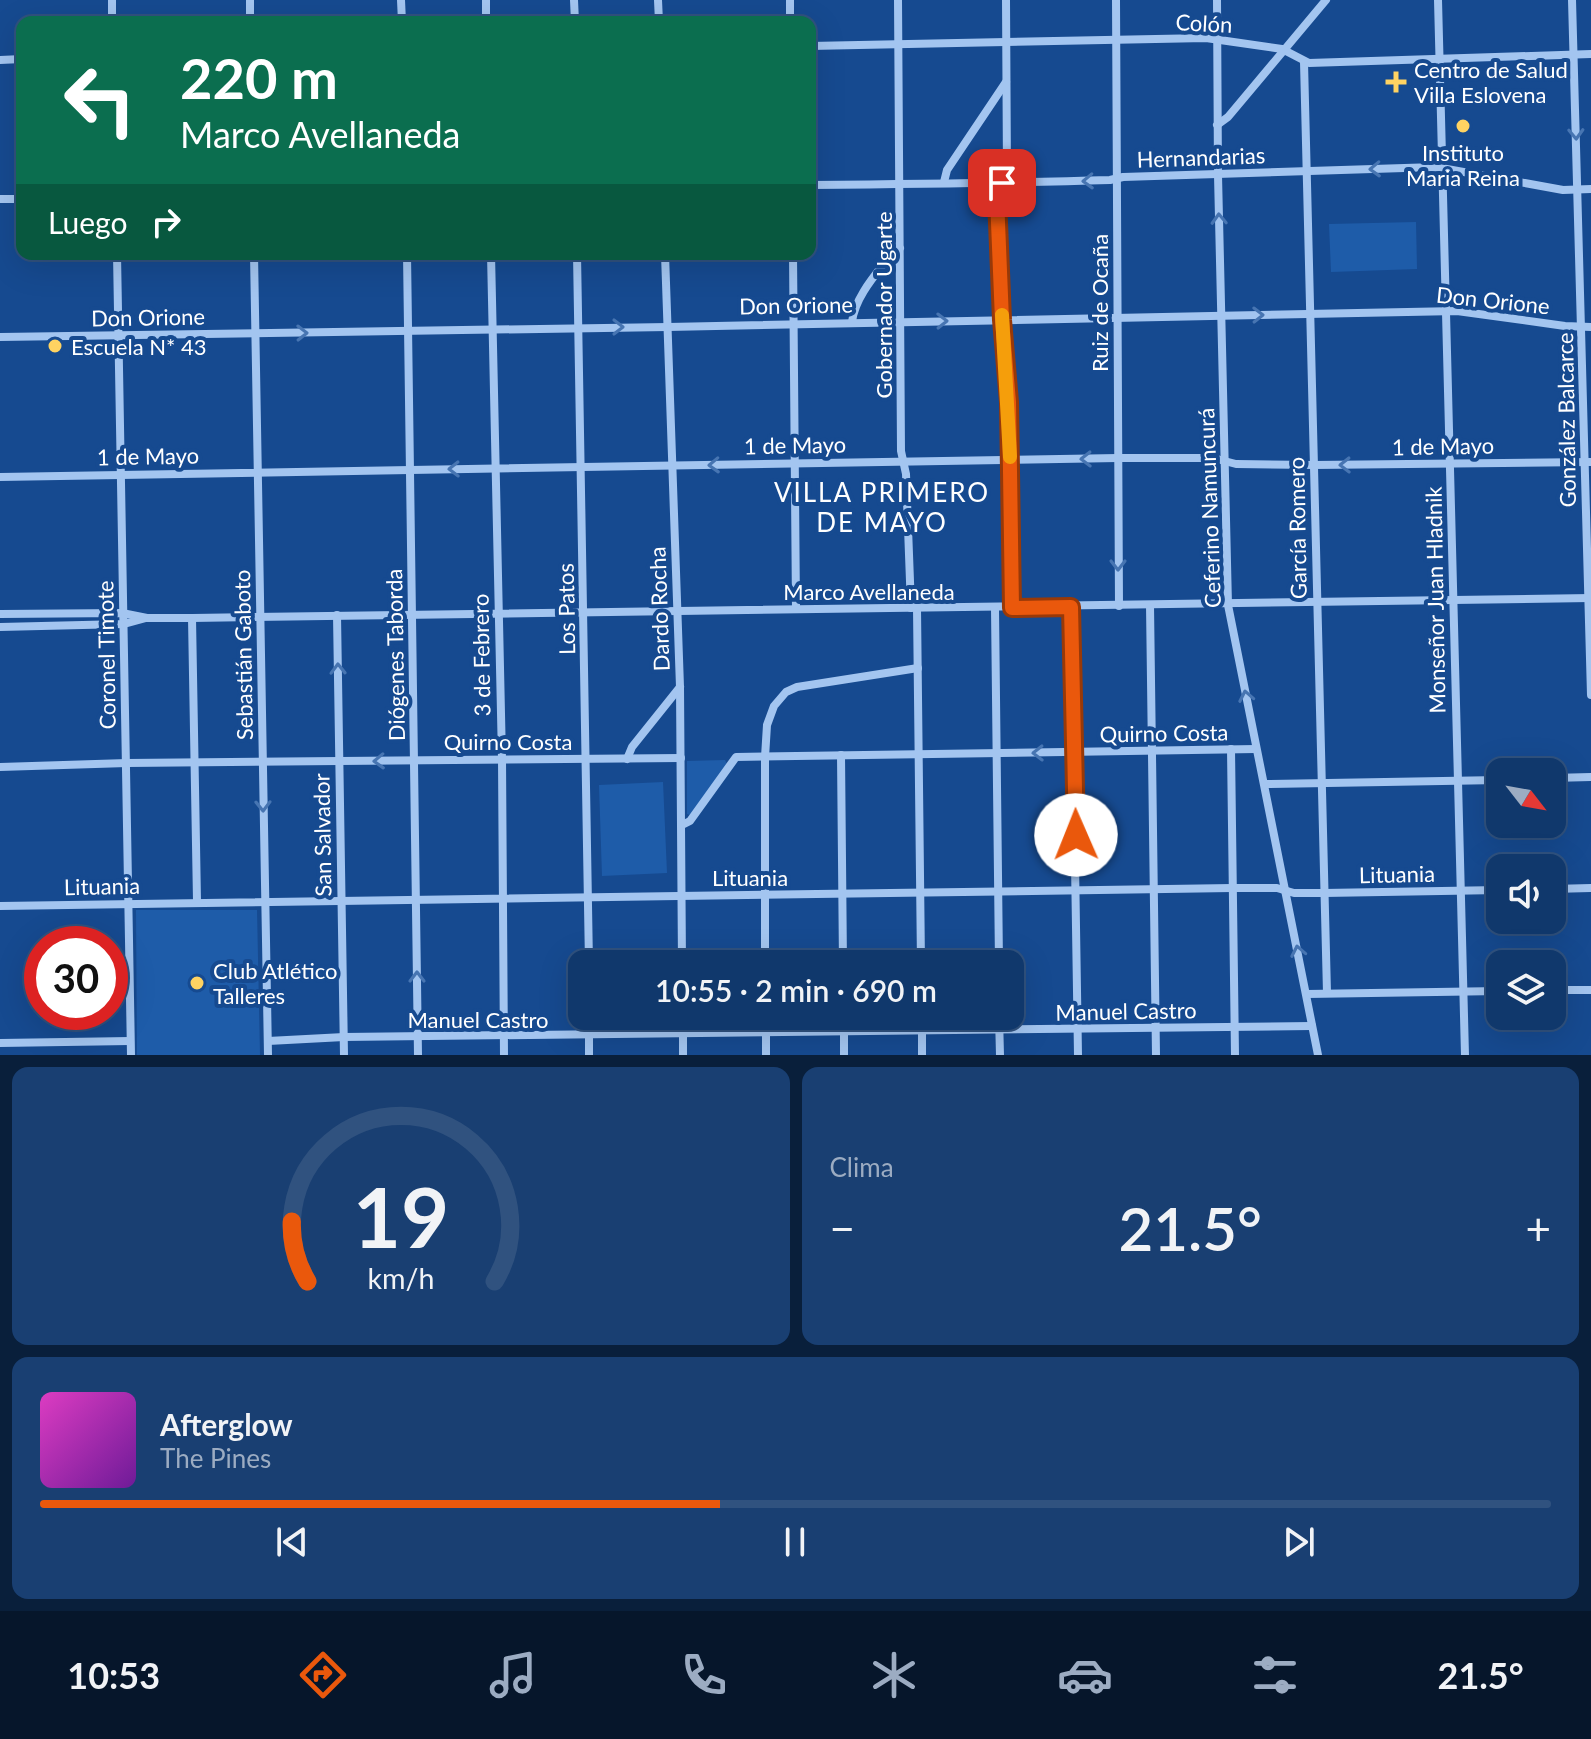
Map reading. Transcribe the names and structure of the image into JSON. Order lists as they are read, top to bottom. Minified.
{"streets":{"street":["Colón","Hernandarias","Don Orione","Ruiz de Ocaña","Gobernador Ugarte","González Balcarce","1 de Mayo","Ceferino Namuncurá","García Romero","Marco Avellaneda","Monseñor Juan Hladnik","Los Patos","Dardo Rocha","Coronel Timote","Sebastián Gaboto","Diógenes Taborda","3 de Febrero","Quirno Costa","San Salvador","Lituania","Manuel Castro"]},"crossings":[["Colón","Ruiz de Ocaña"],["Colón","Gobernador Ugarte"],["Colón","Ceferino Namuncurá"],["Colón","García Romero"],["Hernandarias","Ruiz de Ocaña"],["Hernandarias","Gobernador Ugarte"],["Hernandarias","González Balcarce"],["Hernandarias","Ceferino Namuncurá"],["Hernandarias","García Romero"],["Hernandarias","Monseñor Juan Hladnik"],["Don Orione","Ruiz de Ocaña"],["Don Orione","Gobernador Ugarte"],["Don Orione","González Balcarce"],["Don Orione","Ceferino Namuncurá"],["Don Orione","García Romero"],["Don Orione","Monseñor Juan Hladnik"],["Don Orione","Los Patos"],["Don Orione","Dardo Rocha"],["Don Orione","Coronel Timote"],["Don Orione","Sebastián Gaboto"],["Don Orione","Diógenes Taborda"],["Don Orione","3 de Febrero"],["Ruiz de Ocaña","1 de Mayo"],["Ruiz de Ocaña","Marco Avellaneda"],["Gobernador Ugarte","1 de Mayo"],["Gobernador Ugarte","Marco Avellaneda"],["Gobernador Ugarte","Quirno Costa"],["Gobernador Ugarte","Lituania"],["González Balcarce","1 de Mayo"],["González Balcarce","Marco Avellaneda"],["1 de Mayo","Ceferino Namuncurá"],["1 de Mayo","García Romero"],["1 de Mayo","Monseñor Juan Hladnik"],["1 de Mayo","Los Patos"],["1 de Mayo","Dardo Rocha"],["1 de Mayo","Coronel Timote"],["1 de Mayo","Sebastián Gaboto"],["1 de Mayo","Diógenes Taborda"],["1 de Mayo","3 de Febrero"],["Ceferino Namuncurá","Marco Avellaneda"],["Ceferino Namuncurá","Quirno Costa"],["Ceferino Namuncurá","Lituania"],["Ceferino Namuncurá","Manuel Castro"],["García Romero","Marco Avellaneda"],["García Romero","Lituania"],["Marco Avellaneda","Monseñor Juan Hladnik"],["Marco Avellaneda","Los Patos"],["Marco Avellaneda","Dardo Rocha"],["Marco Avellaneda","Coronel Timote"],["Marco Avellaneda","Sebastián Gaboto"],["Marco Avellaneda","Diógenes Taborda"],["Marco Avellaneda","3 de Febrero"],["Marco Avellaneda","San Salvador"],["Monseñor Juan Hladnik","Lituania"],["Los Patos","Quirno Costa"],["Los Patos","Lituania"],["Dardo Rocha","Quirno Costa"],["Dardo Rocha","Lituania"],["Coronel Timote","Quirno Costa"],["Coronel Timote","Lituania"],["Sebastián Gaboto","Quirno Costa"],["Sebastián Gaboto","Lituania"],["Sebastián Gaboto","Manuel Castro"],["Diógenes Taborda","Quirno Costa"],["Diógenes Taborda","Lituania"],["Diógenes Taborda","Manuel Castro"],["3 de Febrero","Quirno Costa"],["3 de Febrero","Lituania"],["3 de Febrero","Manuel Castro"],["Quirno Costa","San Salvador"],["San Salvador","Lituania"],["San Salvador","Manuel Castro"]],"one_way":["Ceferino Namuncurá"],"districts":["VILLA PRIMERO DE MAYO"],"places":{"health":["Centro de Salud Villa Eslovena"],"other":["Instituto Maria Reina","Escuela N* 43","Club Atlético Talleres"]},"north":"bottom right","page":{"turn":["220 m","Marco Avellaneda"],"then":"Luego","limit":"30","trip":"10:55 · 2 min · 690 m","tile":"Clima","heat":["−","21.5°","+"],"song":["Afterglow","The Pines"],"tabs":["10:53","21.5°"],"gauge":["19","km/h"]}}
